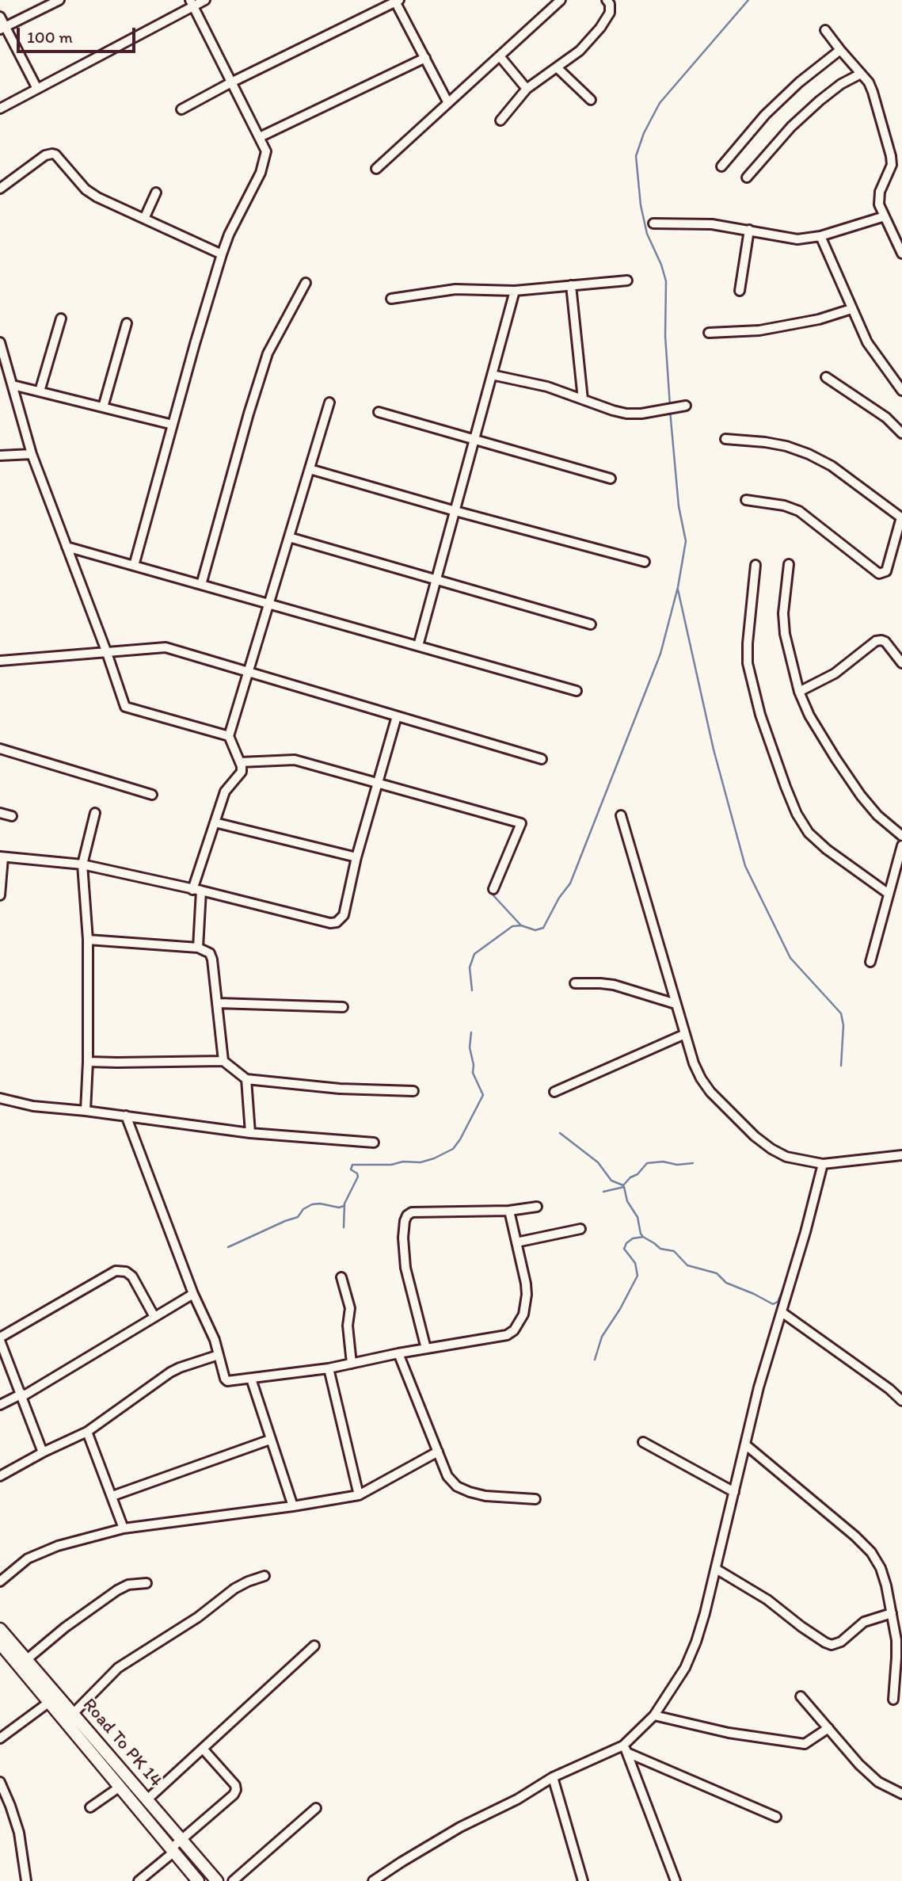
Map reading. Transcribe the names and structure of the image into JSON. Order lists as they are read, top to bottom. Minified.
{"streets":{"main road":["Road To PK 14"]},"scale_bar":"100 m"}
